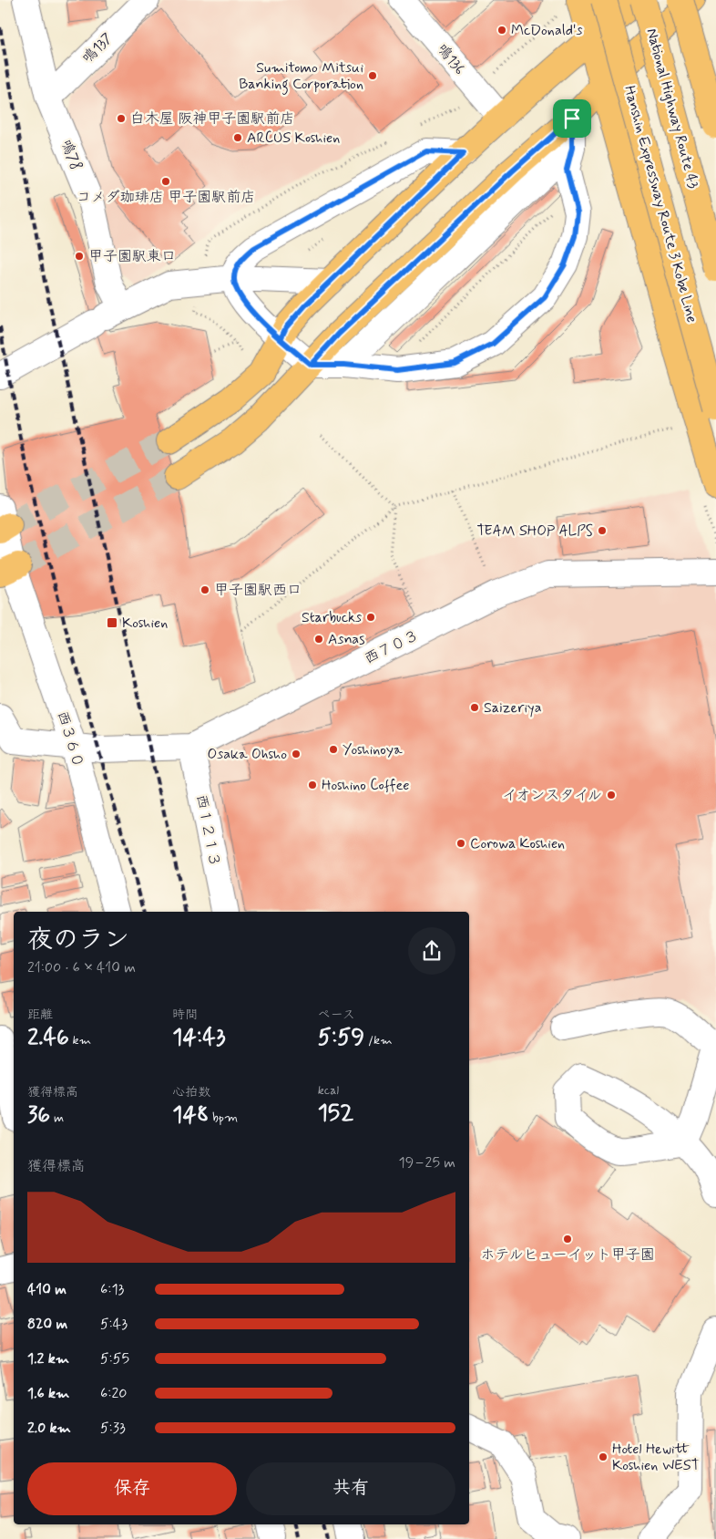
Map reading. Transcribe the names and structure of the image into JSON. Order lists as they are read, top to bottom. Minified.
{"streets":{"main road":["National Highway Route 43","Hanshin Expressway Route 3 Kobe Line"],"street":["鳴137","鳴136","鳴78","西７０３","西３６０","西１２１３"]},"crossings":[["鳴137","鳴78"],["西７０３","西３６０"],["西７０３","西１２１３"]],"places":{"other":["McDonald's","Sumitomo Mitsui Banking Corporation","白木屋 阪神甲子園駅前店","ARCUS Koshien","コメダ珈琲店 甲子園駅前店","甲子園駅東口","TEAM SHOP ALPS","甲子園駅西口","Starbucks","Asnas","Saizeriya","Yoshinoya","Osaka Ohsho","Hoshino Coffee","イオンスタイル","Corowa Koshien","ホテルヒューイット甲子園","Hotel Hewitt Koshien WEST"],"transit":["Koshien"]},"page":{"heading":["夜のラン","21:00 · 6 × 410 m"],"stats":[["距離","2.46 km"],["時間","14:43"],["ペース","5:59 /km"],["獲得標高","36 m"],["心拍数","148 bpm"],["kcal","152"]],"chart":["獲得標高","19–25 m"],"list":[{"name":"410 m","note":"6:13"},{"name":"820 m","note":"5:43"},{"name":"1.2 km","note":"5:55"},{"name":"1.6 km","note":"6:20"},{"name":"2.0 km","note":"5:33"}],"buttons":["保存","共有"]}}
